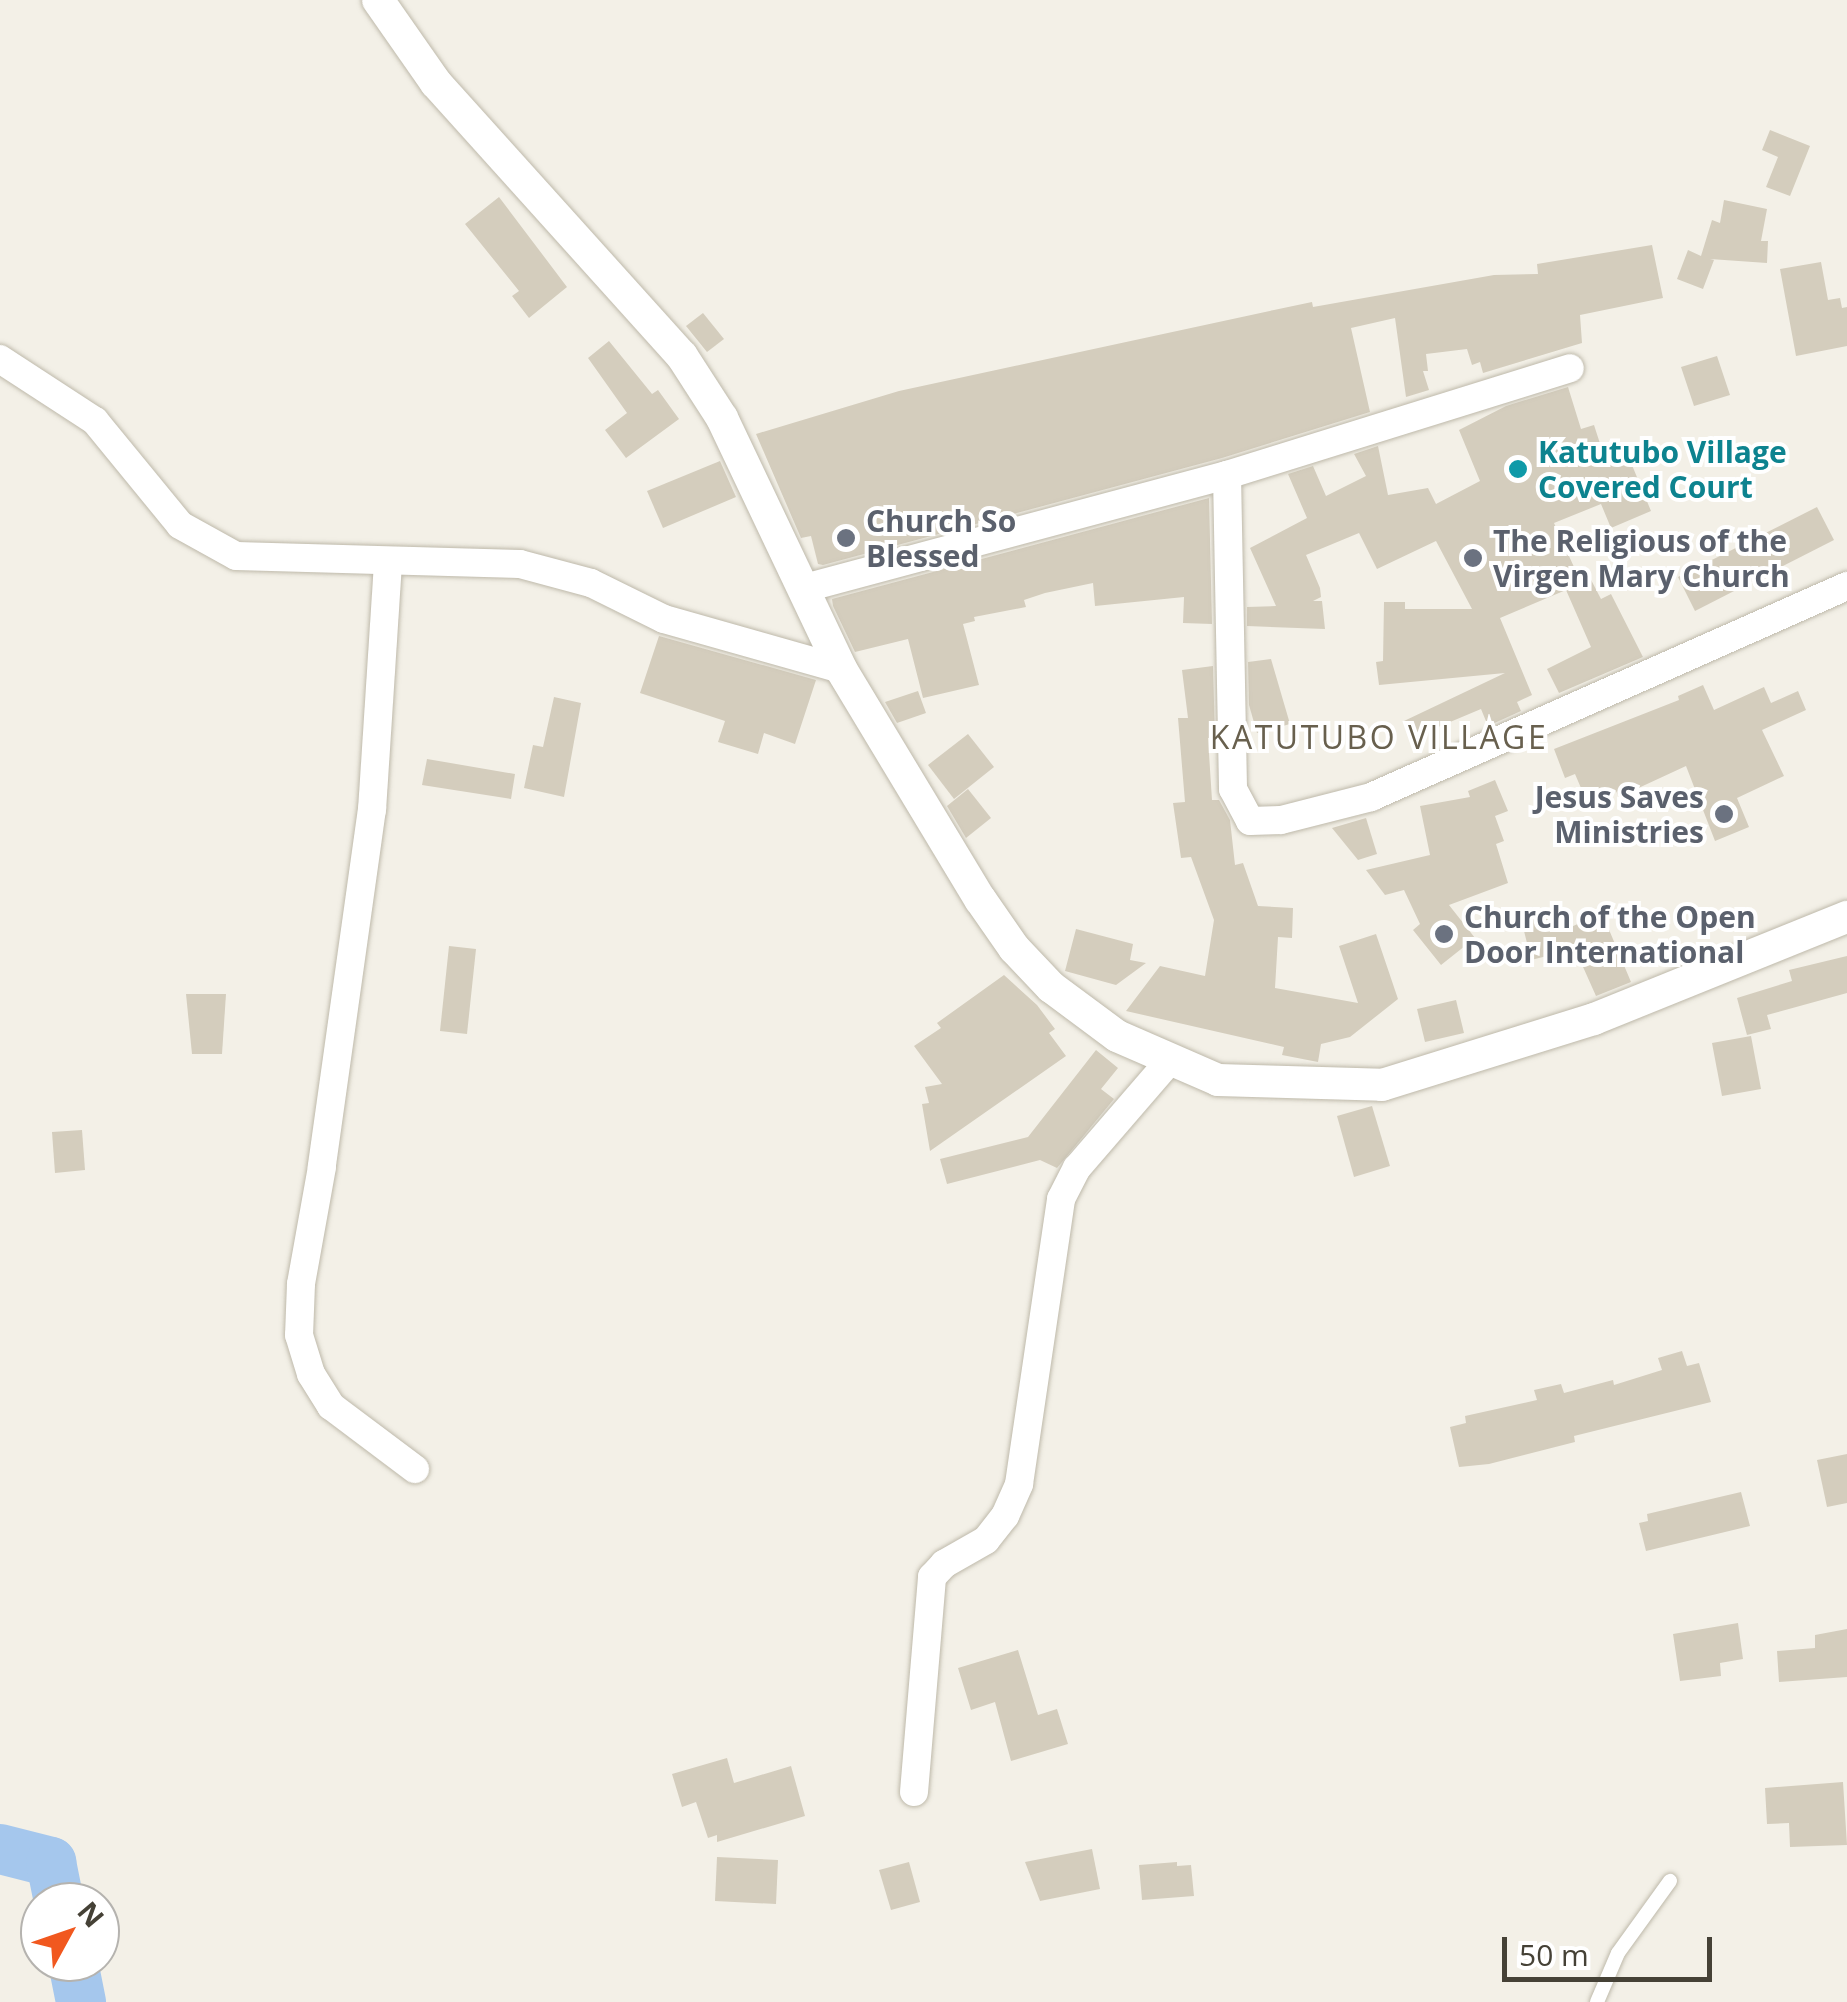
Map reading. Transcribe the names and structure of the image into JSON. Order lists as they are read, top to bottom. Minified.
{"districts":["KATUTUBO VILLAGE"],"places":["Katutubo Village Covered Court","Church So Blessed","The Religious of the Virgen Mary Church","Jesus Saves Ministries","Church of the Open Door International"],"scale_bar":"50 m","north":"top right"}
